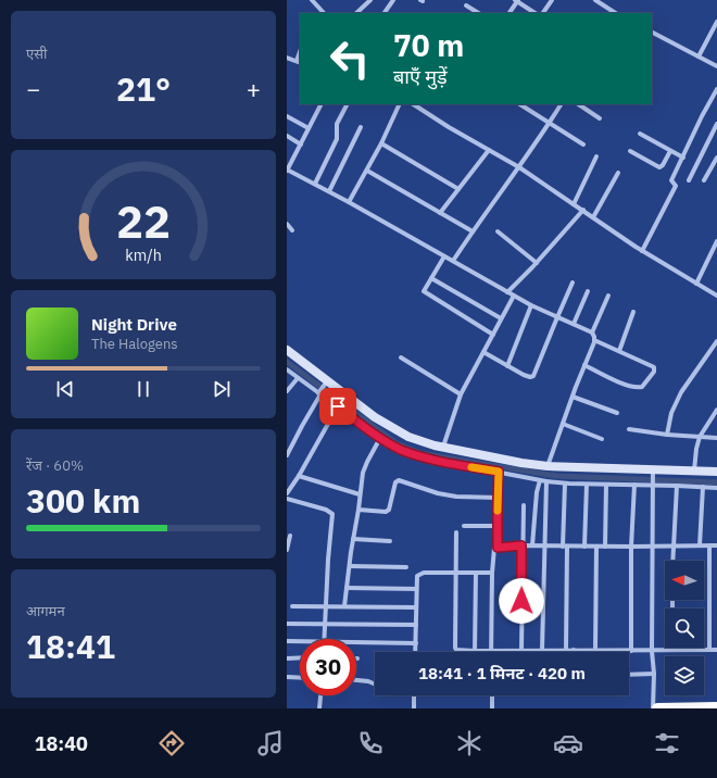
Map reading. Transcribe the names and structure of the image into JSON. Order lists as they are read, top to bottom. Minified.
{"north":"left","page":{"tile":["एसी",["रेंज · 60%","300 km"],["आगमन","18:41"]],"turn":["70 m","बाएँ मुड़ें"],"heat":["−","21°","+"],"song":["Night Drive","The Halogens"],"limit":"30","trip":"18:41 · 1 मिनट · 420 m","tabs":"18:40","gauge":["22","km/h"]}}
